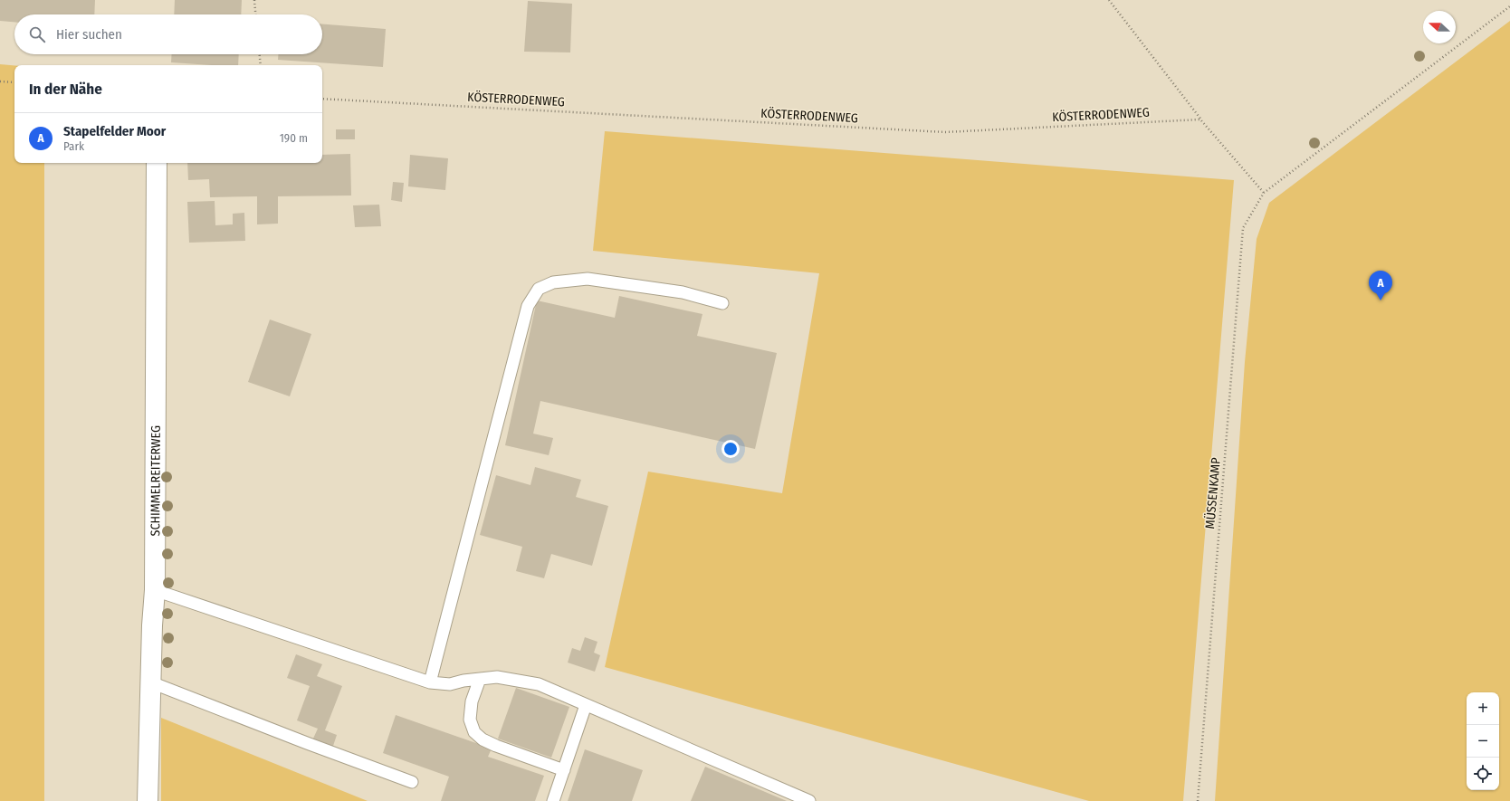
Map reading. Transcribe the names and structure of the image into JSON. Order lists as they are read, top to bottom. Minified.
{"streets":{"street":["SCHIMMELREITERWEG"],"path":["KÖSTERRODENWEG","MÜSSENKAMP"]},"north":"left","page":{"search":"Hier suchen","heading":"In der Nähe","list":[{"mark":"A","name":"Stapelfelder Moor","note":"Park","value":"190 m"}],"pins":"A","map_buttons":["+","−"]}}
